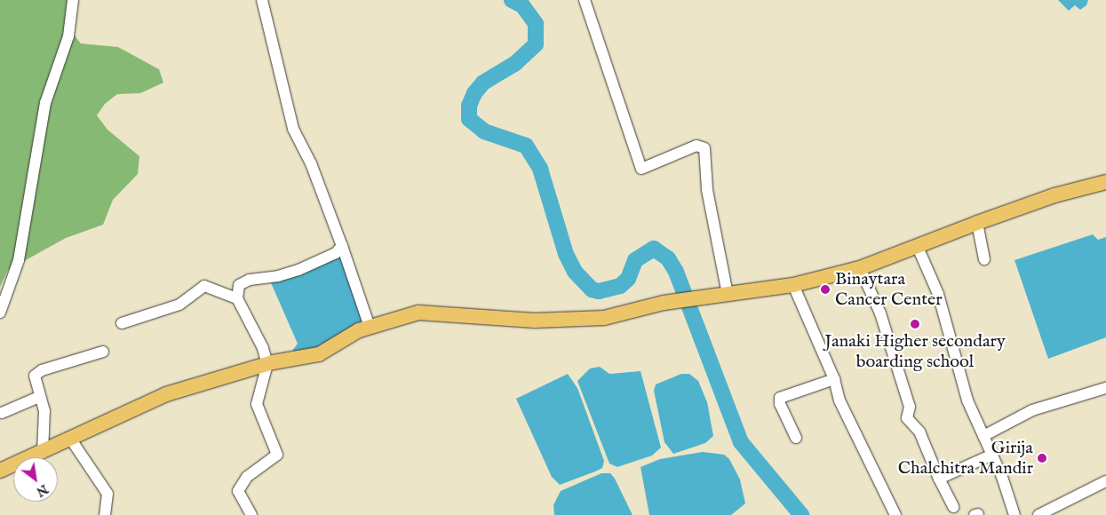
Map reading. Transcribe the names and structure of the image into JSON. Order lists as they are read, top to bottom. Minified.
{"places":["Binaytara Cancer Center","Janaki Higher secondary boarding school","Girija Chalchitra Mandir"],"north":"bottom right"}
